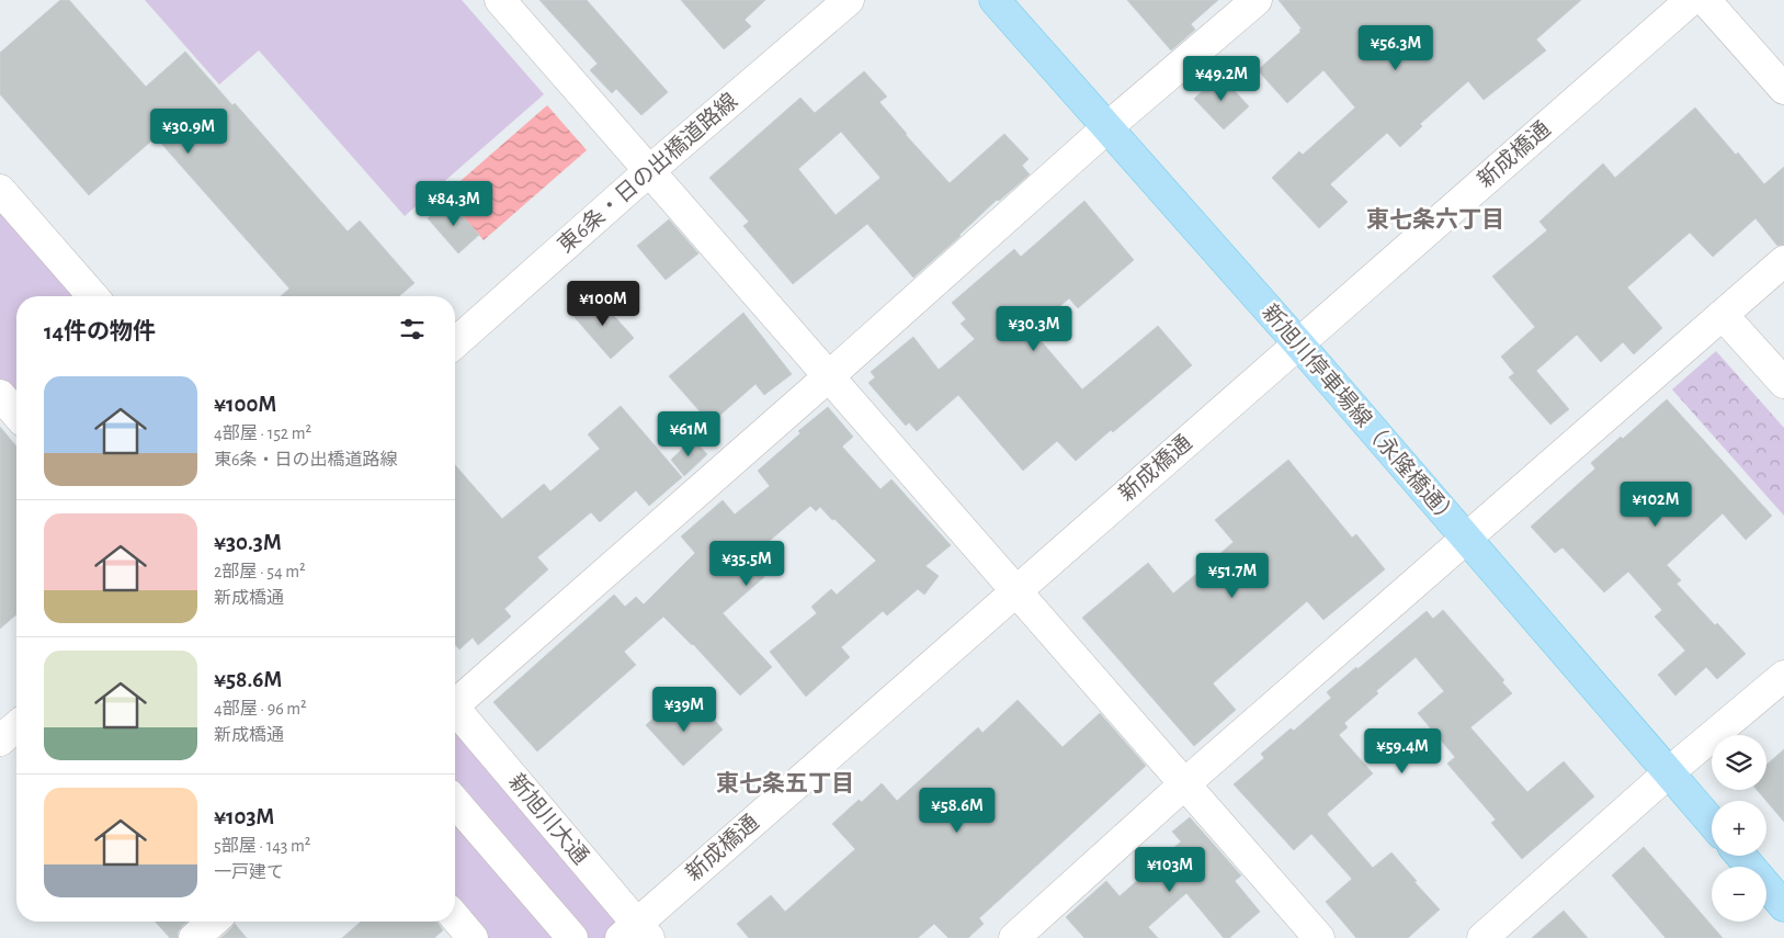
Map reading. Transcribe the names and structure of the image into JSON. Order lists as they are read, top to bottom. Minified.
{"streets":{"main road":["新旭川停車場線（永隆橋通）"],"street":["新成橋通","東6条・日の出橋道路線","新旭川大通"]},"crossings":[["新成橋通","新旭川停車場線（永隆橋通）"],["新成橋通","新旭川大通"]],"districts":["東七条六丁目","東七条五丁目"],"page":{"price":["¥56.3M","¥49.2M","¥30.9M","¥84.3M","¥100M","¥30.3M","¥61M","¥102M","¥35.5M","¥51.7M","¥39M","¥59.4M","¥58.6M","¥103M"],"heading":"14件の物件","list":[{"name":"¥100M","note":"4部屋 · 152 m² · 東6条・日の出橋道路線"},{"name":"¥30.3M","note":"2部屋 · 54 m² · 新成橋通"},{"name":"¥58.6M","note":"4部屋 · 96 m² · 新成橋通"},{"name":"¥103M","note":"5部屋 · 143 m² · 一戸建て"}],"map_buttons":["+","−"]}}
